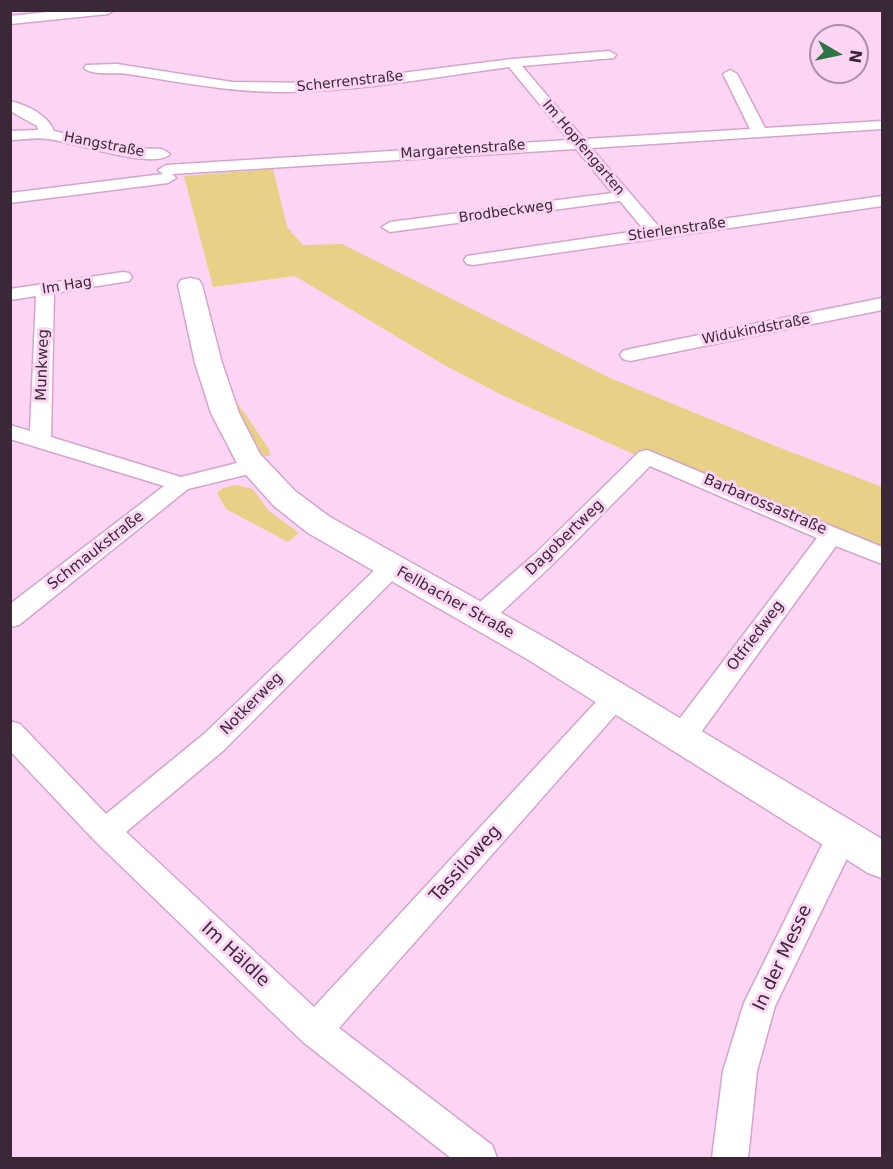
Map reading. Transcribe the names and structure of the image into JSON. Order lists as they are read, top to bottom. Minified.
{"streets":{"street":["Scherrenstraße","Hangstraße","Im Hopfengarten","Margaretenstraße","Brodbeckweg","Stierlenstraße","Im Hag","Widukindstraße","Munkweg","Barbarossastraße","Dagobertweg","Schmaukstraße","Fellbacher Straße","Otfriedweg","Notkerweg","Tassiloweg","Im Häldle","In der Messe"]},"crossings":[["Scherrenstraße","Im Hopfengarten"],["Im Hopfengarten","Margaretenstraße"],["Im Hopfengarten","Brodbeckweg"],["Im Hopfengarten","Stierlenstraße"],["Im Hag","Munkweg"],["Barbarossastraße","Dagobertweg"],["Barbarossastraße","Otfriedweg"],["Dagobertweg","Fellbacher Straße"],["Fellbacher Straße","Otfriedweg"],["Fellbacher Straße","Notkerweg"],["Fellbacher Straße","Tassiloweg"],["Fellbacher Straße","In der Messe"],["Notkerweg","Im Häldle"],["Tassiloweg","Im Häldle"]],"north":"right"}
